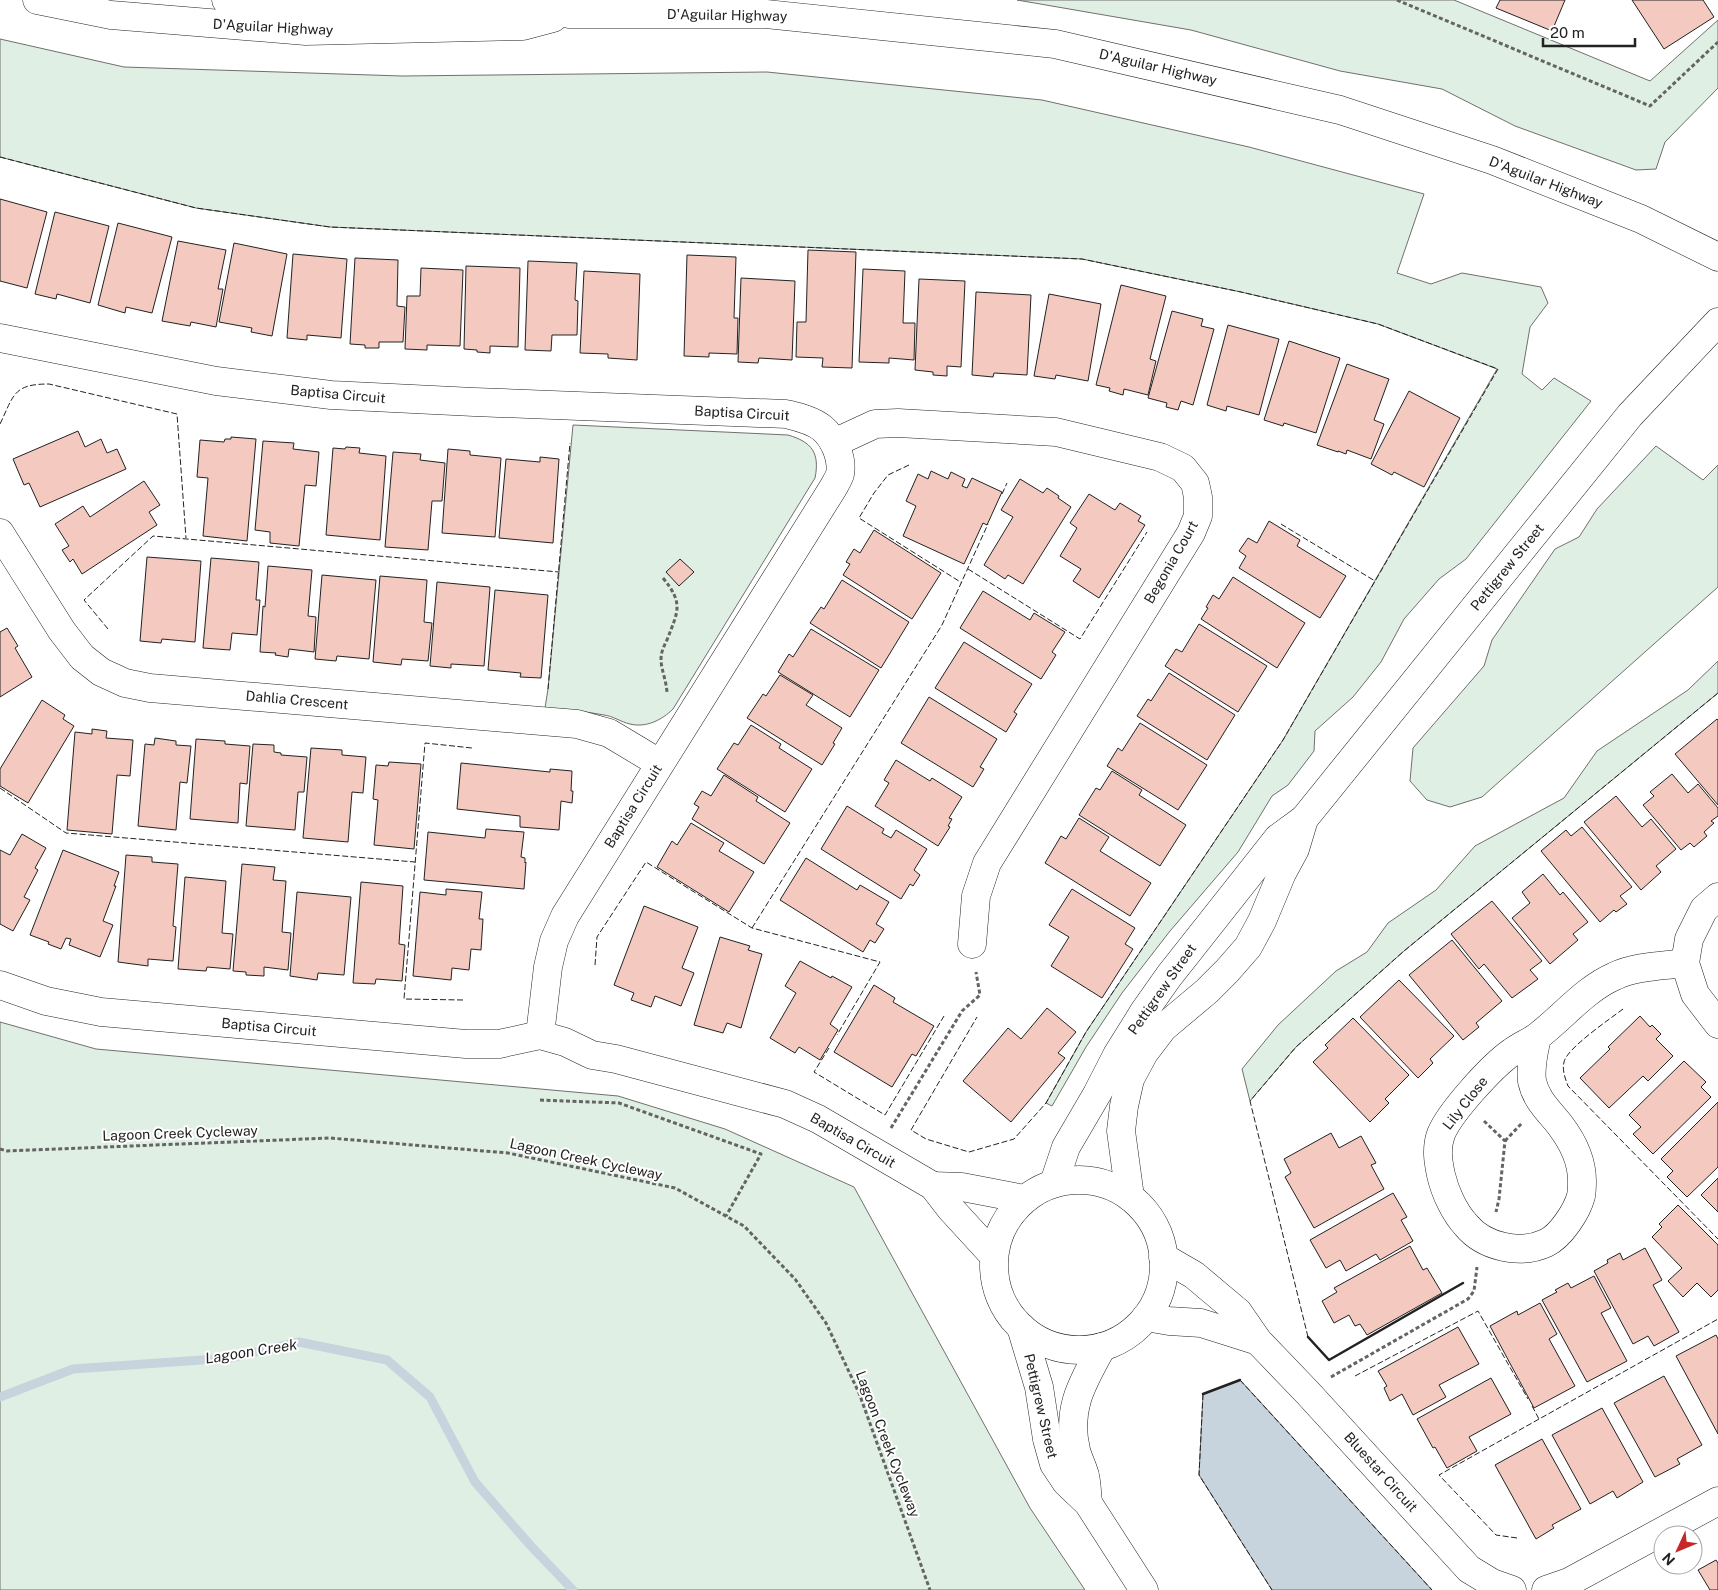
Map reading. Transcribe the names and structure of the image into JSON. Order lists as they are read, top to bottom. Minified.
{"streets":{"main road":["D'Aguilar Highway","Baptisa Circuit","Begonia Court","Pettigrew Street","Dahlia Crescent","Lily Close","Bluestar Circuit"],"path":["Lagoon Creek Cycleway"]},"crossings":[["Baptisa Circuit","Begonia Court"],["Baptisa Circuit","Pettigrew Street"],["Baptisa Circuit","Dahlia Crescent"],["Baptisa Circuit","Bluestar Circuit"],["Pettigrew Street","Bluestar Circuit"]],"water":["Lagoon Creek"],"scale_bar":"20 m","north":"bottom left"}
